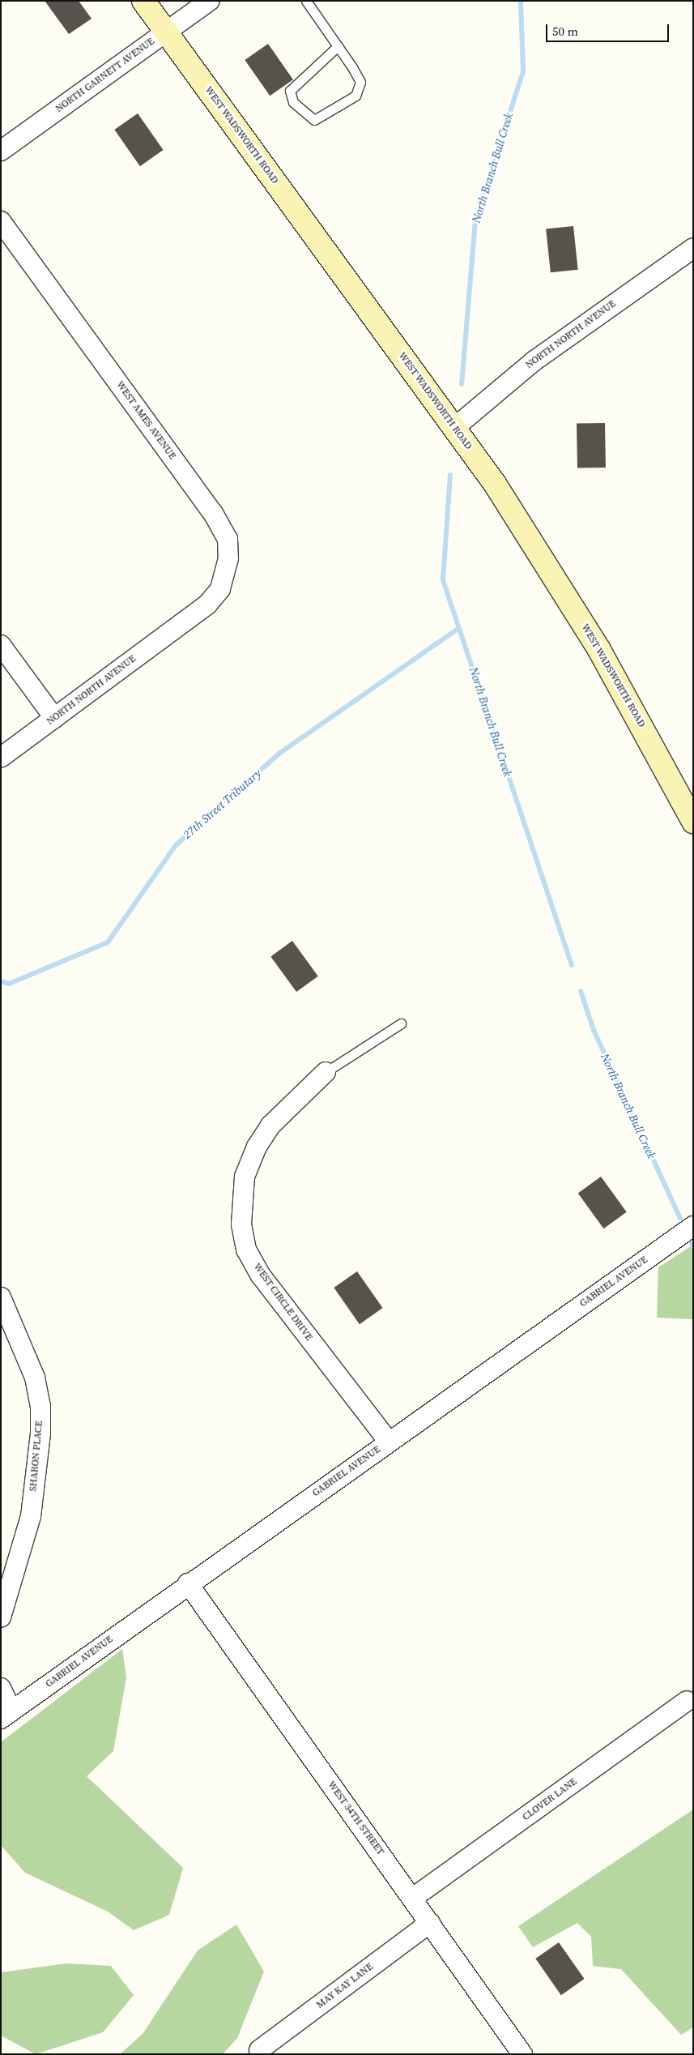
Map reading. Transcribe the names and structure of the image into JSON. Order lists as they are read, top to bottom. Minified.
{"streets":{"main road":["WEST WADSWORTH ROAD"],"street":["NORTH GARNETT AVENUE","NORTH NORTH AVENUE","WEST AMES AVENUE","GABRIEL AVENUE","WEST CIRCLE DRIVE","SHARON PLACE","CLOVER LANE","WEST 34TH STREET","MAY KAY LANE"]},"crossings":[["NORTH GARNETT AVENUE","WEST WADSWORTH ROAD"],["WEST WADSWORTH ROAD","NORTH NORTH AVENUE"],["NORTH NORTH AVENUE","WEST AMES AVENUE"],["GABRIEL AVENUE","WEST CIRCLE DRIVE"],["GABRIEL AVENUE","WEST 34TH STREET"],["CLOVER LANE","WEST 34TH STREET"],["WEST 34TH STREET","MAY KAY LANE"]],"water":["North Branch Bull Creek","27th Street Tributary"],"scale_bar":"50 m"}
